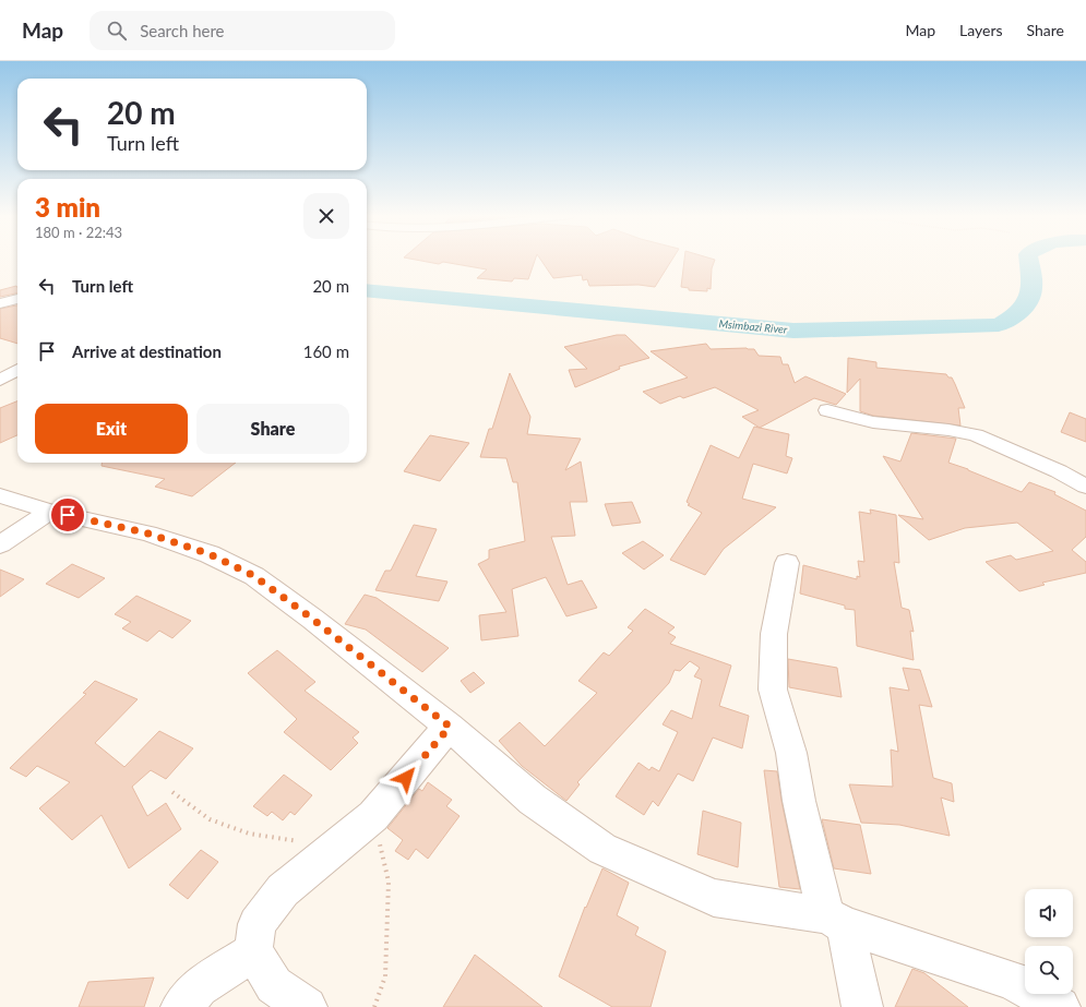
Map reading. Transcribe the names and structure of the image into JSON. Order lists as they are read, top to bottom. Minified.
{"water":["Msimbazi River"],"page":{"header":"Map","search":"Search here","nav":["Map","Layers","Share"],"turn":["20 m","Turn left"],"heading":["3 min","180 m · 22:43"],"list":[{"name":"Turn left","value":"20 m"},{"name":"Arrive at destination","value":"160 m"}],"buttons":["Exit","Share"]}}
